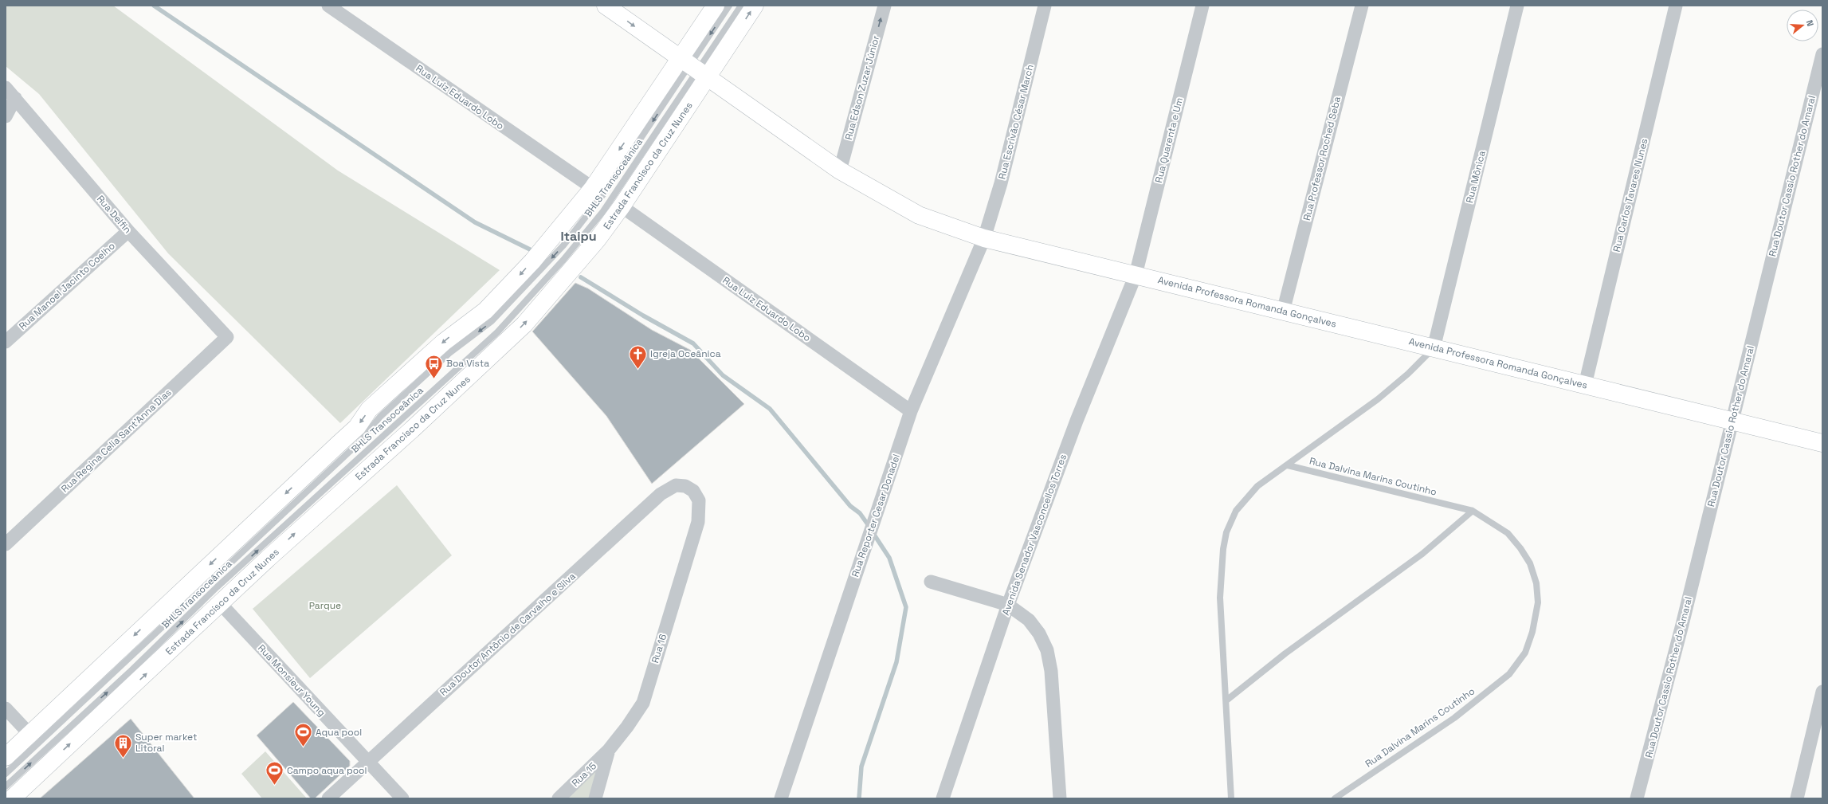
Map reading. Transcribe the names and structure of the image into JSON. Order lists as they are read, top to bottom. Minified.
{"streets":{"main road":["Estrada Francisco da Cruz Nunes","Avenida Professora Romanda Gonçalves"],"street":["Rua Edson Zuzar Júnior","Rua Luiz Eduardo Lobo","Rua Escrivão César March","Rua Quarenta e Um","Rua Professor Roched Seba","Rua Doutor Cassio Rother do Amaral","Rua Mônica","Rua Carlos Tavares Nunes","Rua Delfin","Rua Manoel Jacinto Coelho","Rua Regina Celia Sant'Anna Dias","Rua Reporter Cesar Donadel","Avenida Senador Vasconcellos Torres","Rua Doutor Antônio de Carvalho e Silva","Rua 16","Rua Monsieur Young","Rua 15"],"lane":["BHLS Transoceânica","Rua Dalvina Marins Coutinho"]},"crossings":[["Rua Edson Zuzar Júnior","Avenida Professora Romanda Gonçalves"],["Rua Luiz Eduardo Lobo","Estrada Francisco da Cruz Nunes"],["Rua Luiz Eduardo Lobo","Rua Reporter Cesar Donadel"],["Rua Escrivão César March","Avenida Professora Romanda Gonçalves"],["Rua Escrivão César March","Rua Reporter Cesar Donadel"],["Rua Quarenta e Um","Avenida Professora Romanda Gonçalves"],["Rua Quarenta e Um","Avenida Senador Vasconcellos Torres"],["Rua Professor Roched Seba","Avenida Professora Romanda Gonçalves"],["Estrada Francisco da Cruz Nunes","BHLS Transoceânica"],["Estrada Francisco da Cruz Nunes","Avenida Professora Romanda Gonçalves"],["Estrada Francisco da Cruz Nunes","Rua Monsieur Young"],["Rua Doutor Cassio Rother do Amaral","Avenida Professora Romanda Gonçalves"],["Rua Mônica","Avenida Professora Romanda Gonçalves"],["Rua Mônica","Rua Dalvina Marins Coutinho"],["BHLS Transoceânica","Avenida Professora Romanda Gonçalves"],["Rua Carlos Tavares Nunes","Avenida Professora Romanda Gonçalves"],["Rua Delfin","Rua Manoel Jacinto Coelho"],["Rua Delfin","Rua Regina Celia Sant'Anna Dias"],["Avenida Professora Romanda Gonçalves","Rua Dalvina Marins Coutinho"],["Avenida Professora Romanda Gonçalves","Rua Reporter Cesar Donadel"],["Avenida Professora Romanda Gonçalves","Avenida Senador Vasconcellos Torres"],["Rua Doutor Antônio de Carvalho e Silva","Rua 16"],["Rua Doutor Antônio de Carvalho e Silva","Rua Monsieur Young"],["Rua 16","Rua 15"]],"one_way":["Rua Edson Zuzar Júnior"],"districts":["Itaipu"],"parks":["Parque"],"places":{"church":["Igreja Oceânica"],"bus stop":["Boa Vista"],"sports":["Aqua pool","Campo aqua pool"],"building":["Super market Litoral"]},"north":"right"}
